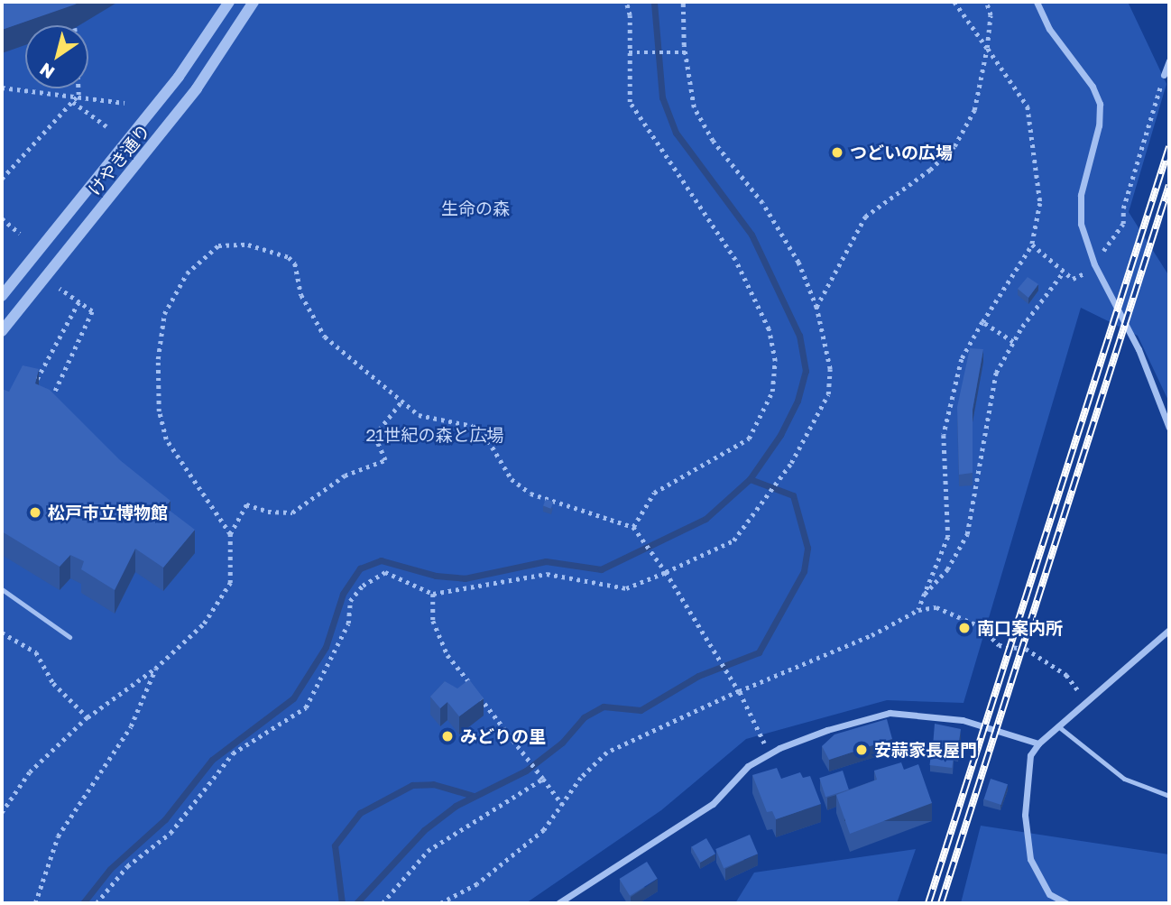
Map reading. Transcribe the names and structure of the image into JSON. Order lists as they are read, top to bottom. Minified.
{"streets":{"street":["けやき通り"]},"parks":["生命の森","21世紀の森と広場"],"places":["つどいの広場","松戸市立博物館","南口案内所","みどりの里","安蒜家長屋門"],"north":"bottom left"}
